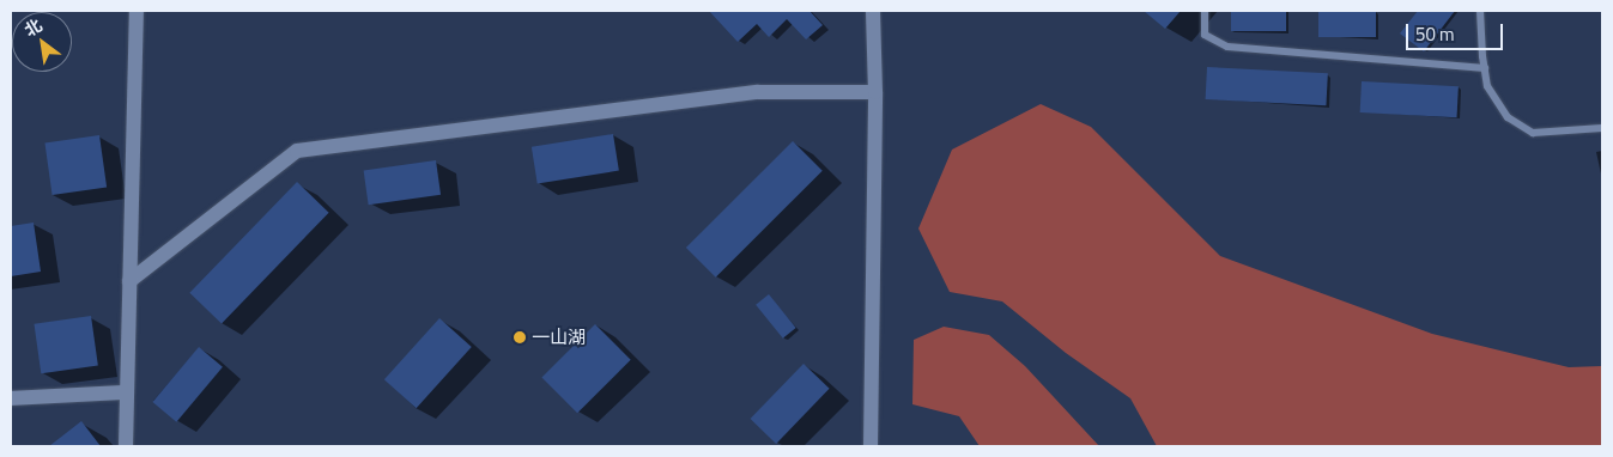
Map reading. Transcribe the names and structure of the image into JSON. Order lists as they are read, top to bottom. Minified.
{"places":["一山湖"],"scale_bar":"50 m","north":"top left"}
